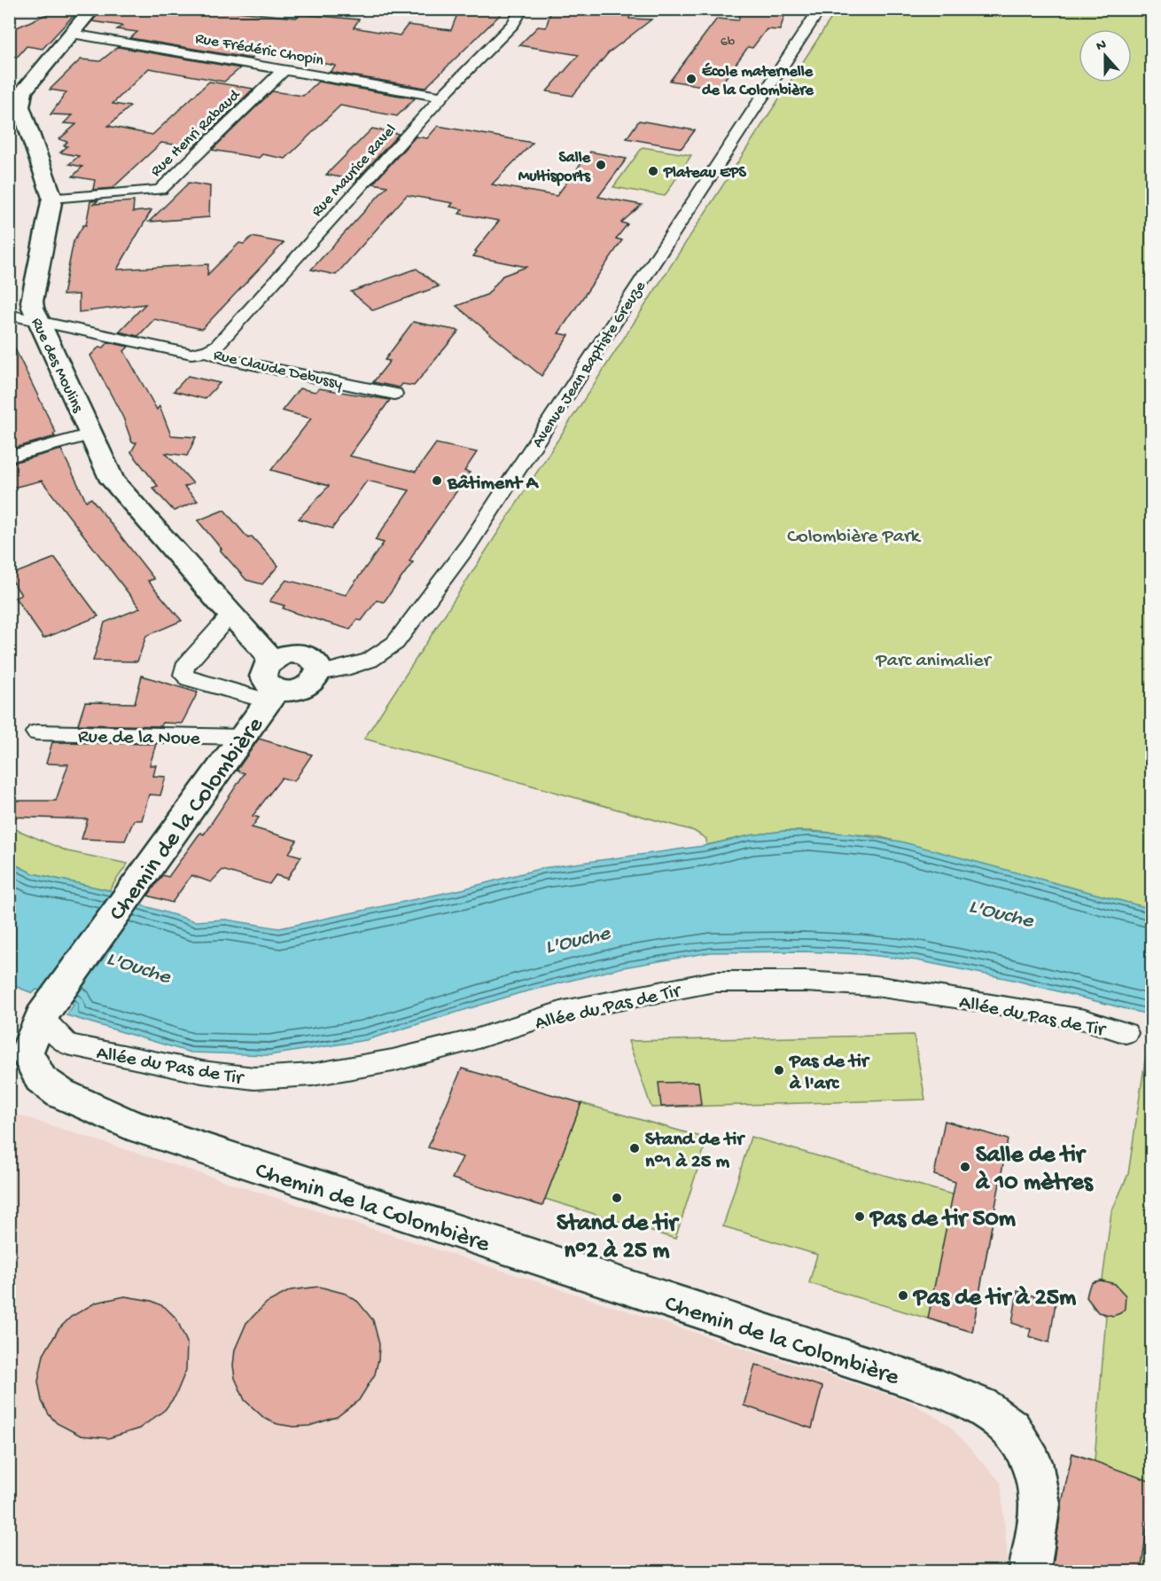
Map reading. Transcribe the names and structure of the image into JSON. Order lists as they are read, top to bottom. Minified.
{"streets":{"street":["Rue Frédéric Chopin","Rue Henri Rabaud","Rue Maurice Ravel","Avenue Jean Baptiste Greuze","Rue des Moulins","Rue Claude Debussy","Rue de la Noue","Chemin de la Colombière","Allée du Pas de Tir"]},"crossings":[["Rue Frédéric Chopin","Rue Henri Rabaud"],["Rue Frédéric Chopin","Rue Maurice Ravel"],["Rue Henri Rabaud","Rue des Moulins"],["Rue Maurice Ravel","Rue Claude Debussy"],["Avenue Jean Baptiste Greuze","Rue des Moulins"],["Avenue Jean Baptiste Greuze","Chemin de la Colombière"],["Rue des Moulins","Rue Claude Debussy"],["Rue des Moulins","Chemin de la Colombière"],["Rue de la Noue","Chemin de la Colombière"],["Chemin de la Colombière","Allée du Pas de Tir"]],"water":["L'Ouche"],"parks":["Colombière Park","Parc animalier"],"places":["École maternelle de la Colombière","Salle Multisports","Plateau EPS","Bâtiment A","Pas de tir à l'arc","Stand de tir n°1 à 25 m","Salle de tir à 10 mètres","Stand de tir n°2 à 25 m","Pas de tir 50m","Pas de tir à 25m"],"house_numbers":["6b"],"north":"top"}
